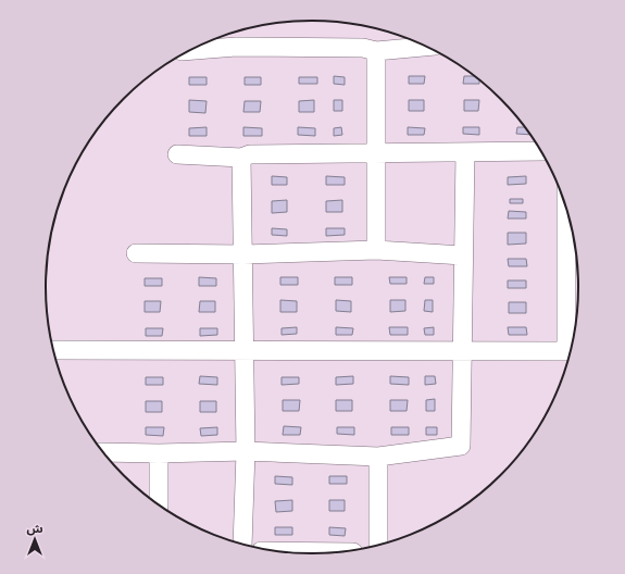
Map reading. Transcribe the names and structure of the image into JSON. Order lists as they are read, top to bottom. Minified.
{"north":"top"}
